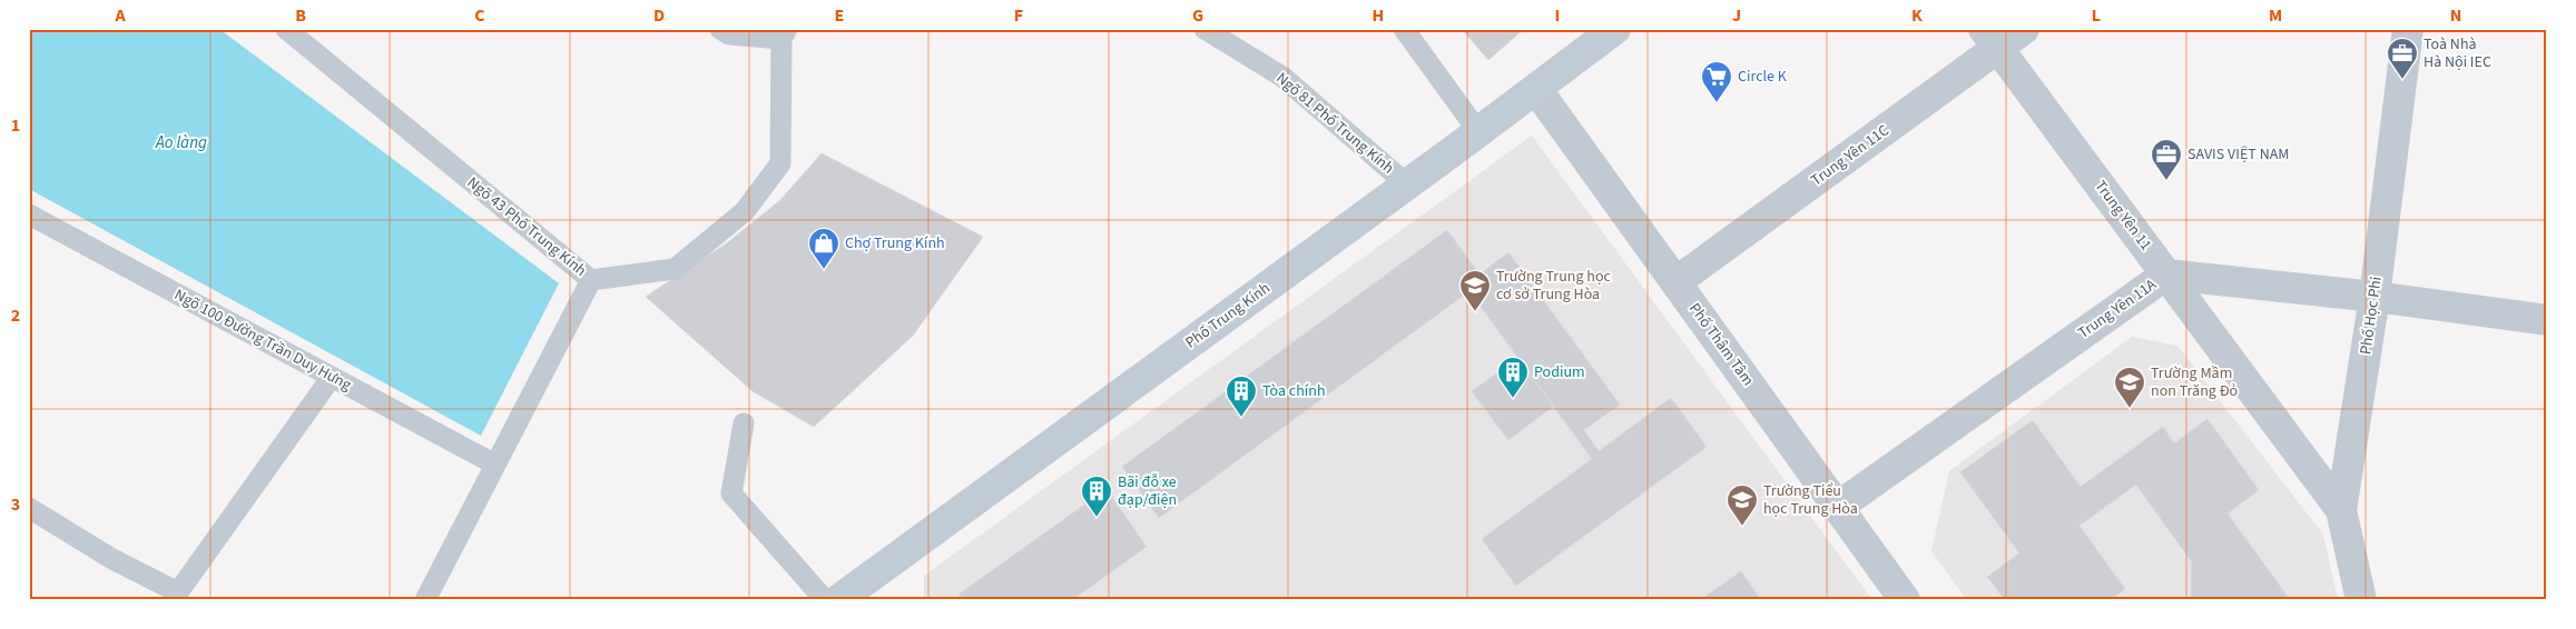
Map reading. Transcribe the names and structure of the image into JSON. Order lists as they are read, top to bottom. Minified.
{"streets":{"main road":["Phố Trung Kính"],"street":["Trung Yên 11C","Trung Yên 11","Trung Yên 11A","Phố Học Phi","Phố Thâm Tâm"],"lane":["Ngõ 81 Phố Trung Kính","Ngõ 43 Phố Trung Kính","Ngõ 100 Đường Trần Duy Hưng"]},"crossings":[["Ngõ 81 Phố Trung Kính","Phố Trung Kính"],["Trung Yên 11C","Trung Yên 11"],["Trung Yên 11C","Phố Thâm Tâm"],["Trung Yên 11","Trung Yên 11A"],["Trung Yên 11","Phố Học Phi"],["Ngõ 43 Phố Trung Kính","Ngõ 100 Đường Trần Duy Hưng"],["Trung Yên 11A","Phố Học Phi"],["Trung Yên 11A","Phố Thâm Tâm"],["Phố Trung Kính","Phố Thâm Tâm"]],"water":["Ao làng"],"places":{"office":["Toà Nhà Hà Nội IEC","SAVIS VIỆT NAM"],"supermarket":["Circle K"],"shop":["Chợ Trung Kính"],"school or university":["Trường Trung học cơ sở Trung Hòa","Trường Mầm non Trăng Đỏ","Trường Tiểu học Trung Hòa"],"building":["Podium","Tòa chính","Bãi đỗ xe đạp/điện"]},"grid":{"columns":["A","B","C","D","E","F","G","H","I","J","K","L","M","N"],"rows":["1","2","3"]}}
